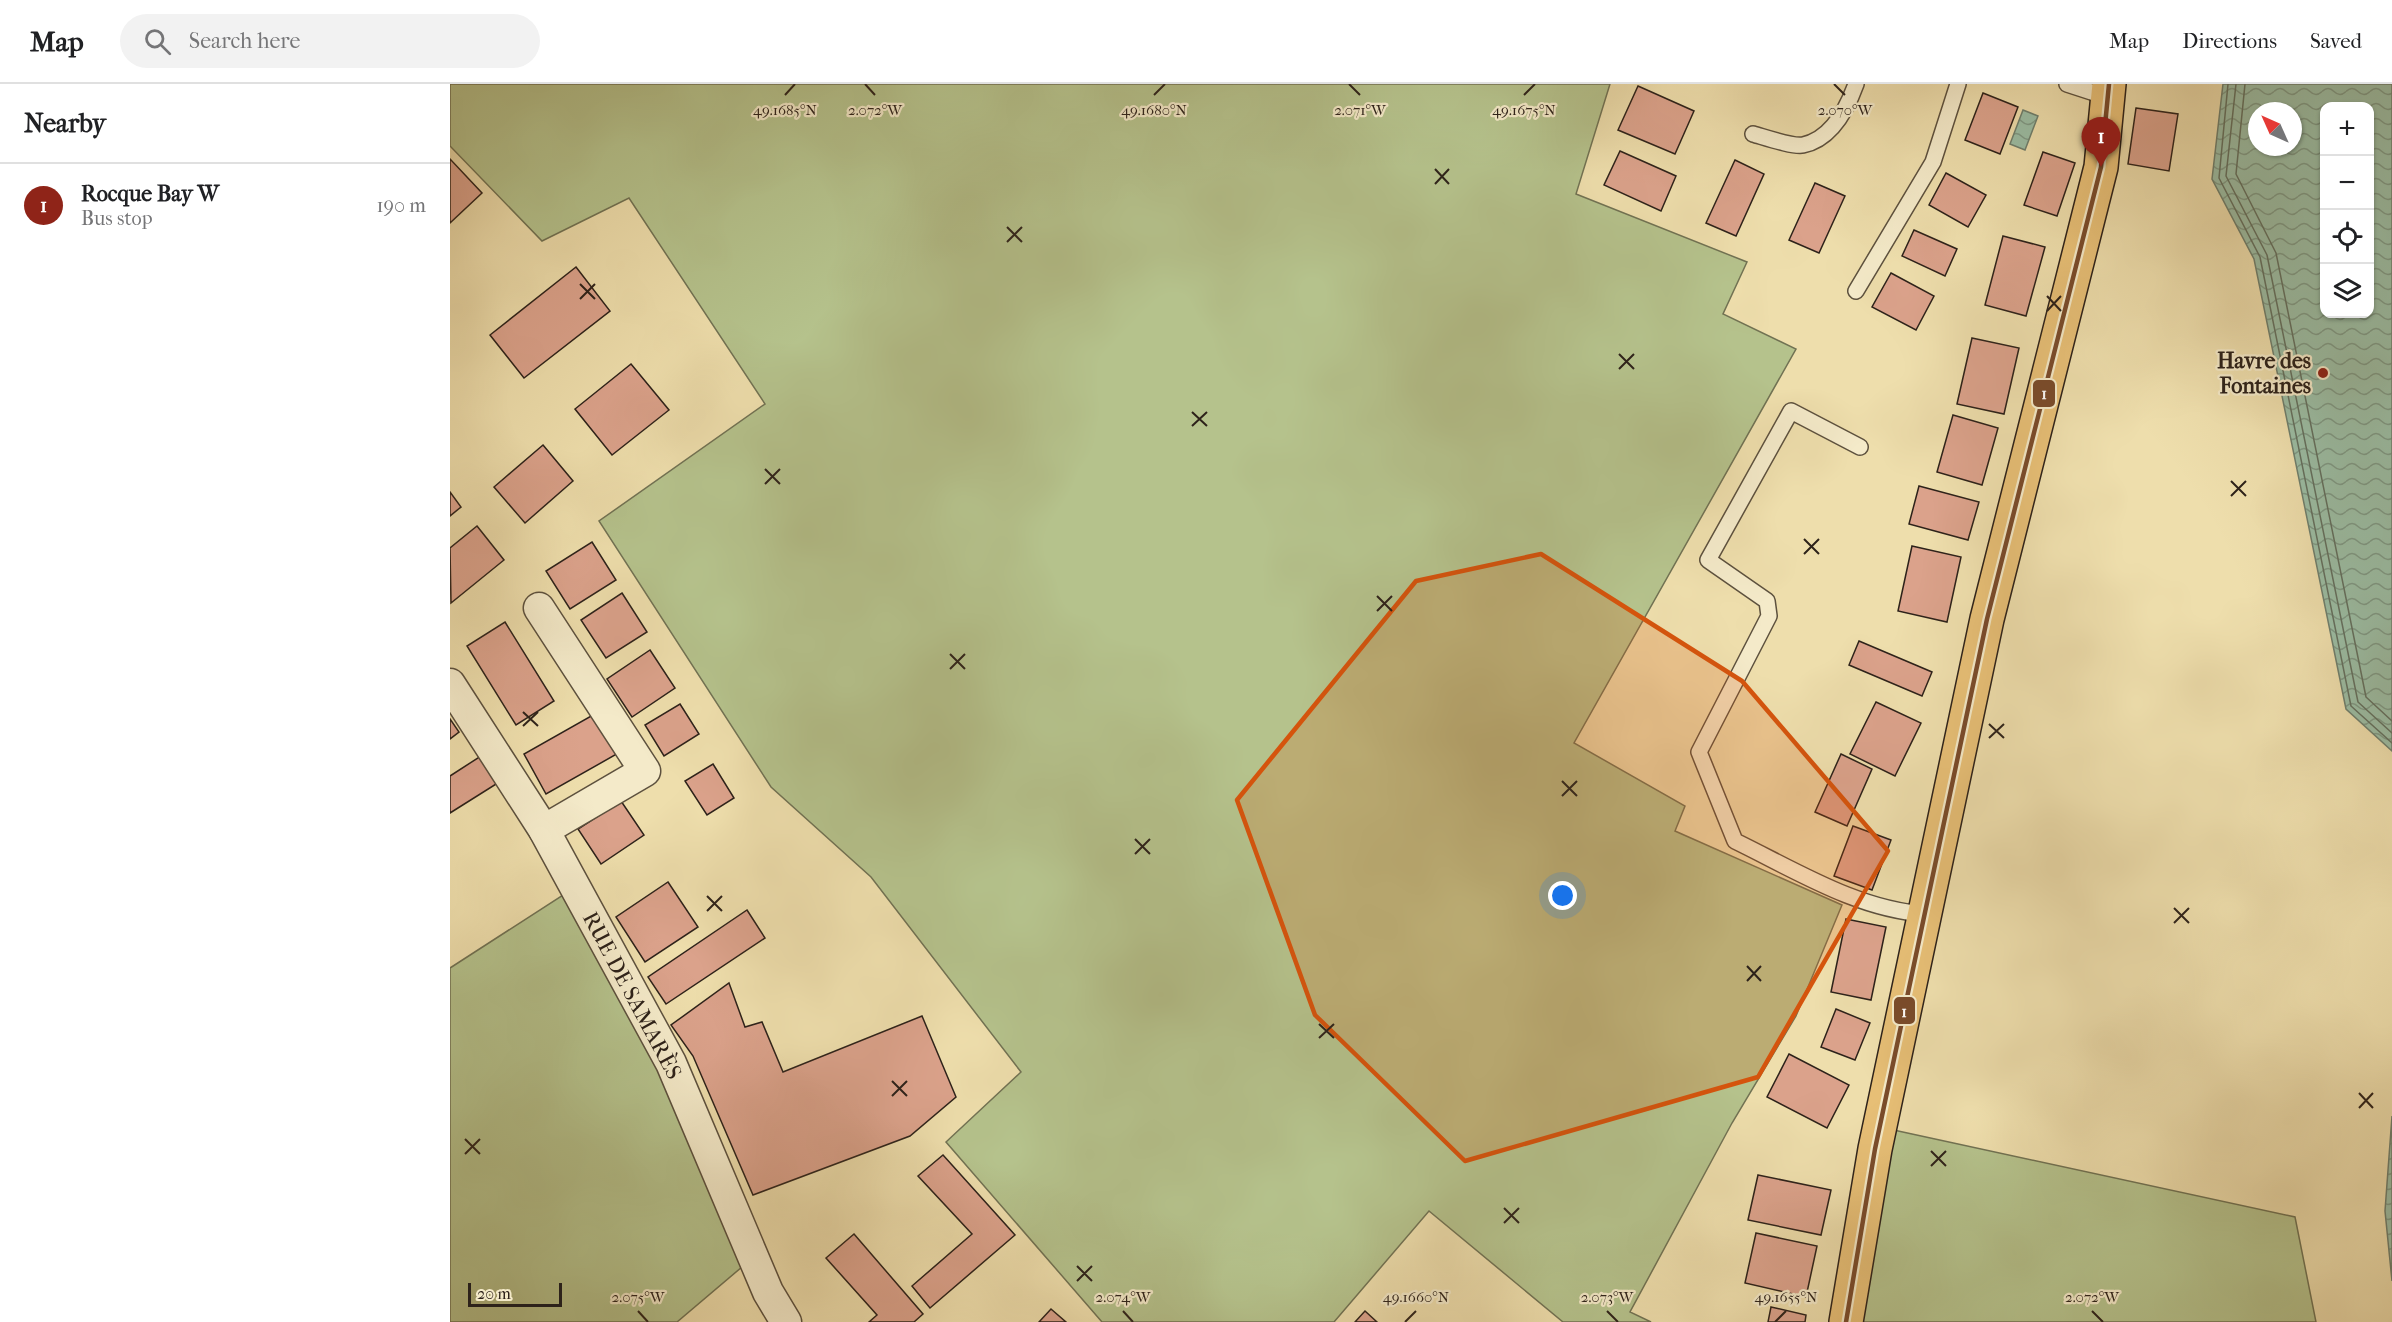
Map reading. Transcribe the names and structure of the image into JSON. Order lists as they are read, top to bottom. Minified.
{"streets":{"street":["RUE DE SAMARÈS"]},"places":["Havre des Fontaines"],"lines":["transit line 1"],"scale_bar":"20 m","north":"top left","page":{"header":"Map","search":"Search here","nav":["Map","Directions","Saved"],"heading":"Nearby","map_buttons":["+","−"],"pins":"1","list":[{"mark":"1","name":"Rocque Bay W","note":"Bus stop","value":"190 m"}],"scale":"20 m"},"coordinates":["49.1685°N","2.072°W","49.1680°N","2.071°W","49.1675°N","2.070°W","49.1660°N","49.1655°N","2.075°W","2.074°W","2.073°W"]}
